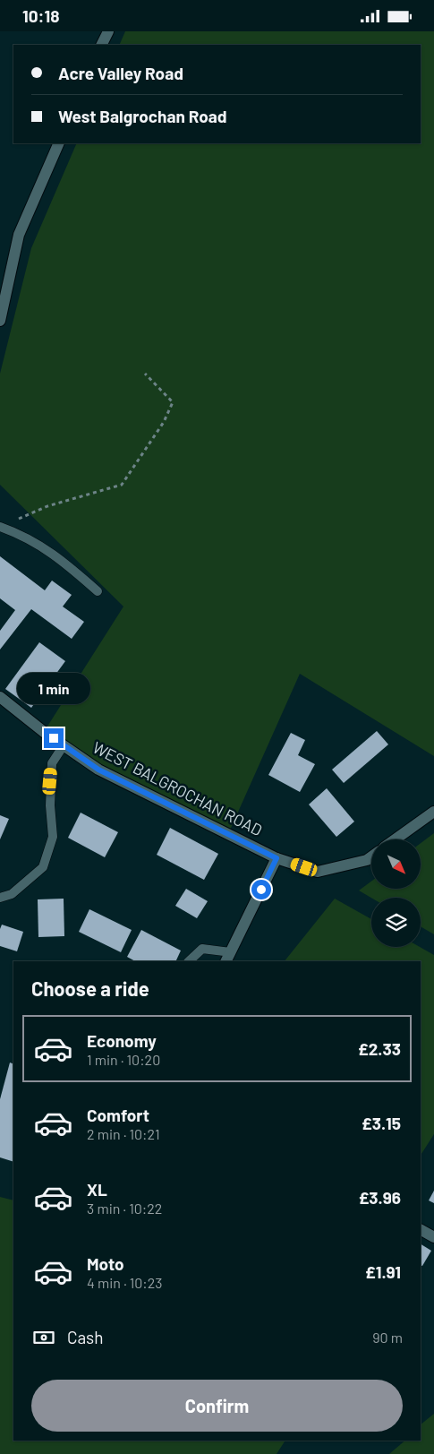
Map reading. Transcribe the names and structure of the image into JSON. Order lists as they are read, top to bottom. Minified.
{"streets":{"street":["WEST BALGROCHAN ROAD"]},"north":"bottom right","page":{"status":"10:18","banner":["Acre Valley Road","West Balgrochan Road"],"bubble":"1 min","heading":"Choose a ride","list":[{"name":"Economy","note":"1 min · 10:20","value":"£2.33"},{"name":"Comfort","note":"2 min · 10:21","value":"£3.15"},{"name":"XL","note":"3 min · 10:22","value":"£3.96"},{"name":"Moto","note":"4 min · 10:23","value":"£1.91"}],"pay":["Cash","90 m"],"buttons":"Confirm"}}
